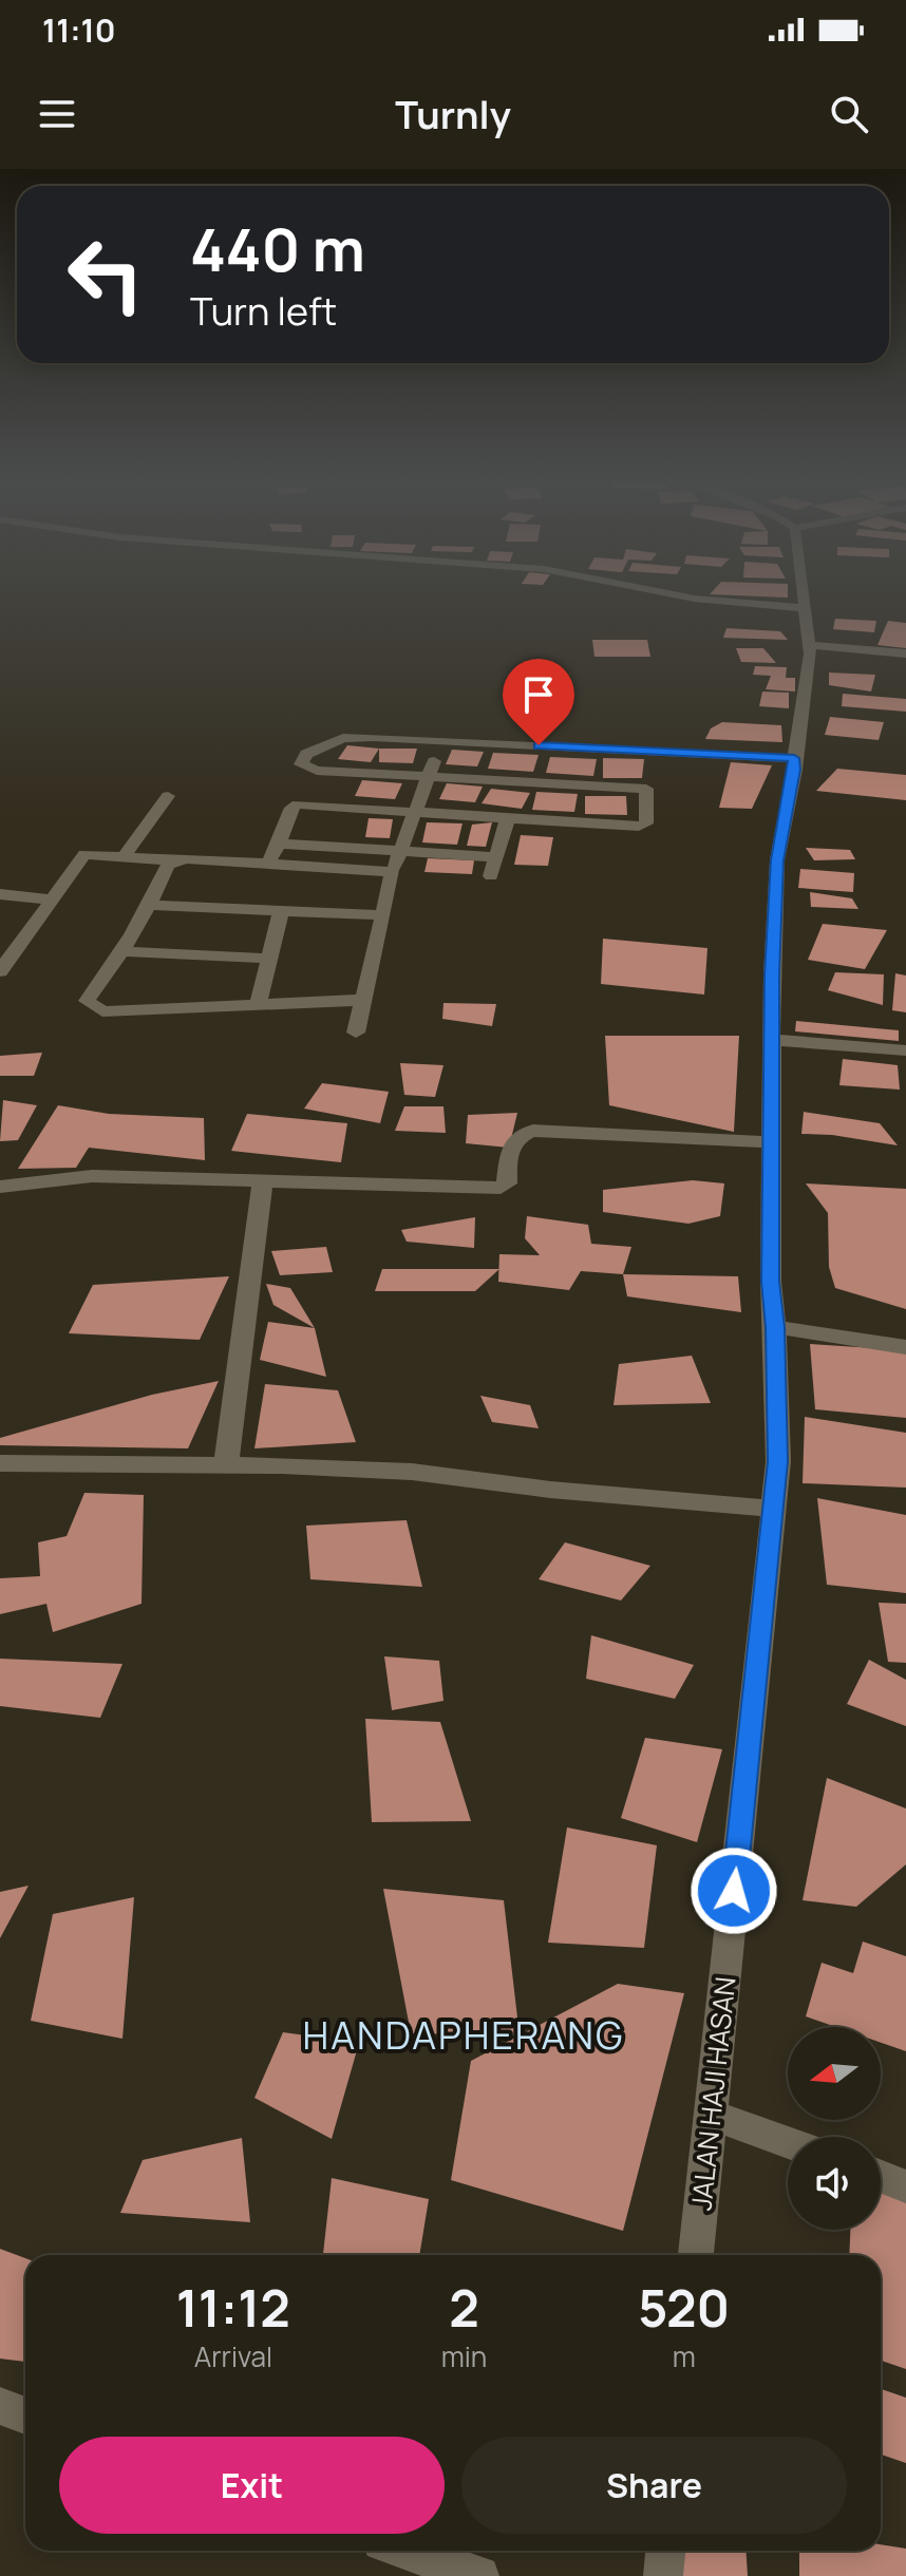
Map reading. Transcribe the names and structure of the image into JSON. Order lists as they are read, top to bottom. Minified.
{"streets":{"street":["JALAN HAJI HASAN"]},"districts":["HANDAPHERANG"],"north":"left","page":{"status":"11:10","header":"Turnly","turn":["440 m","Turn left"],"eta":["11:12","Arrival","2","min","520","m"],"buttons":["Exit","Share"]}}
